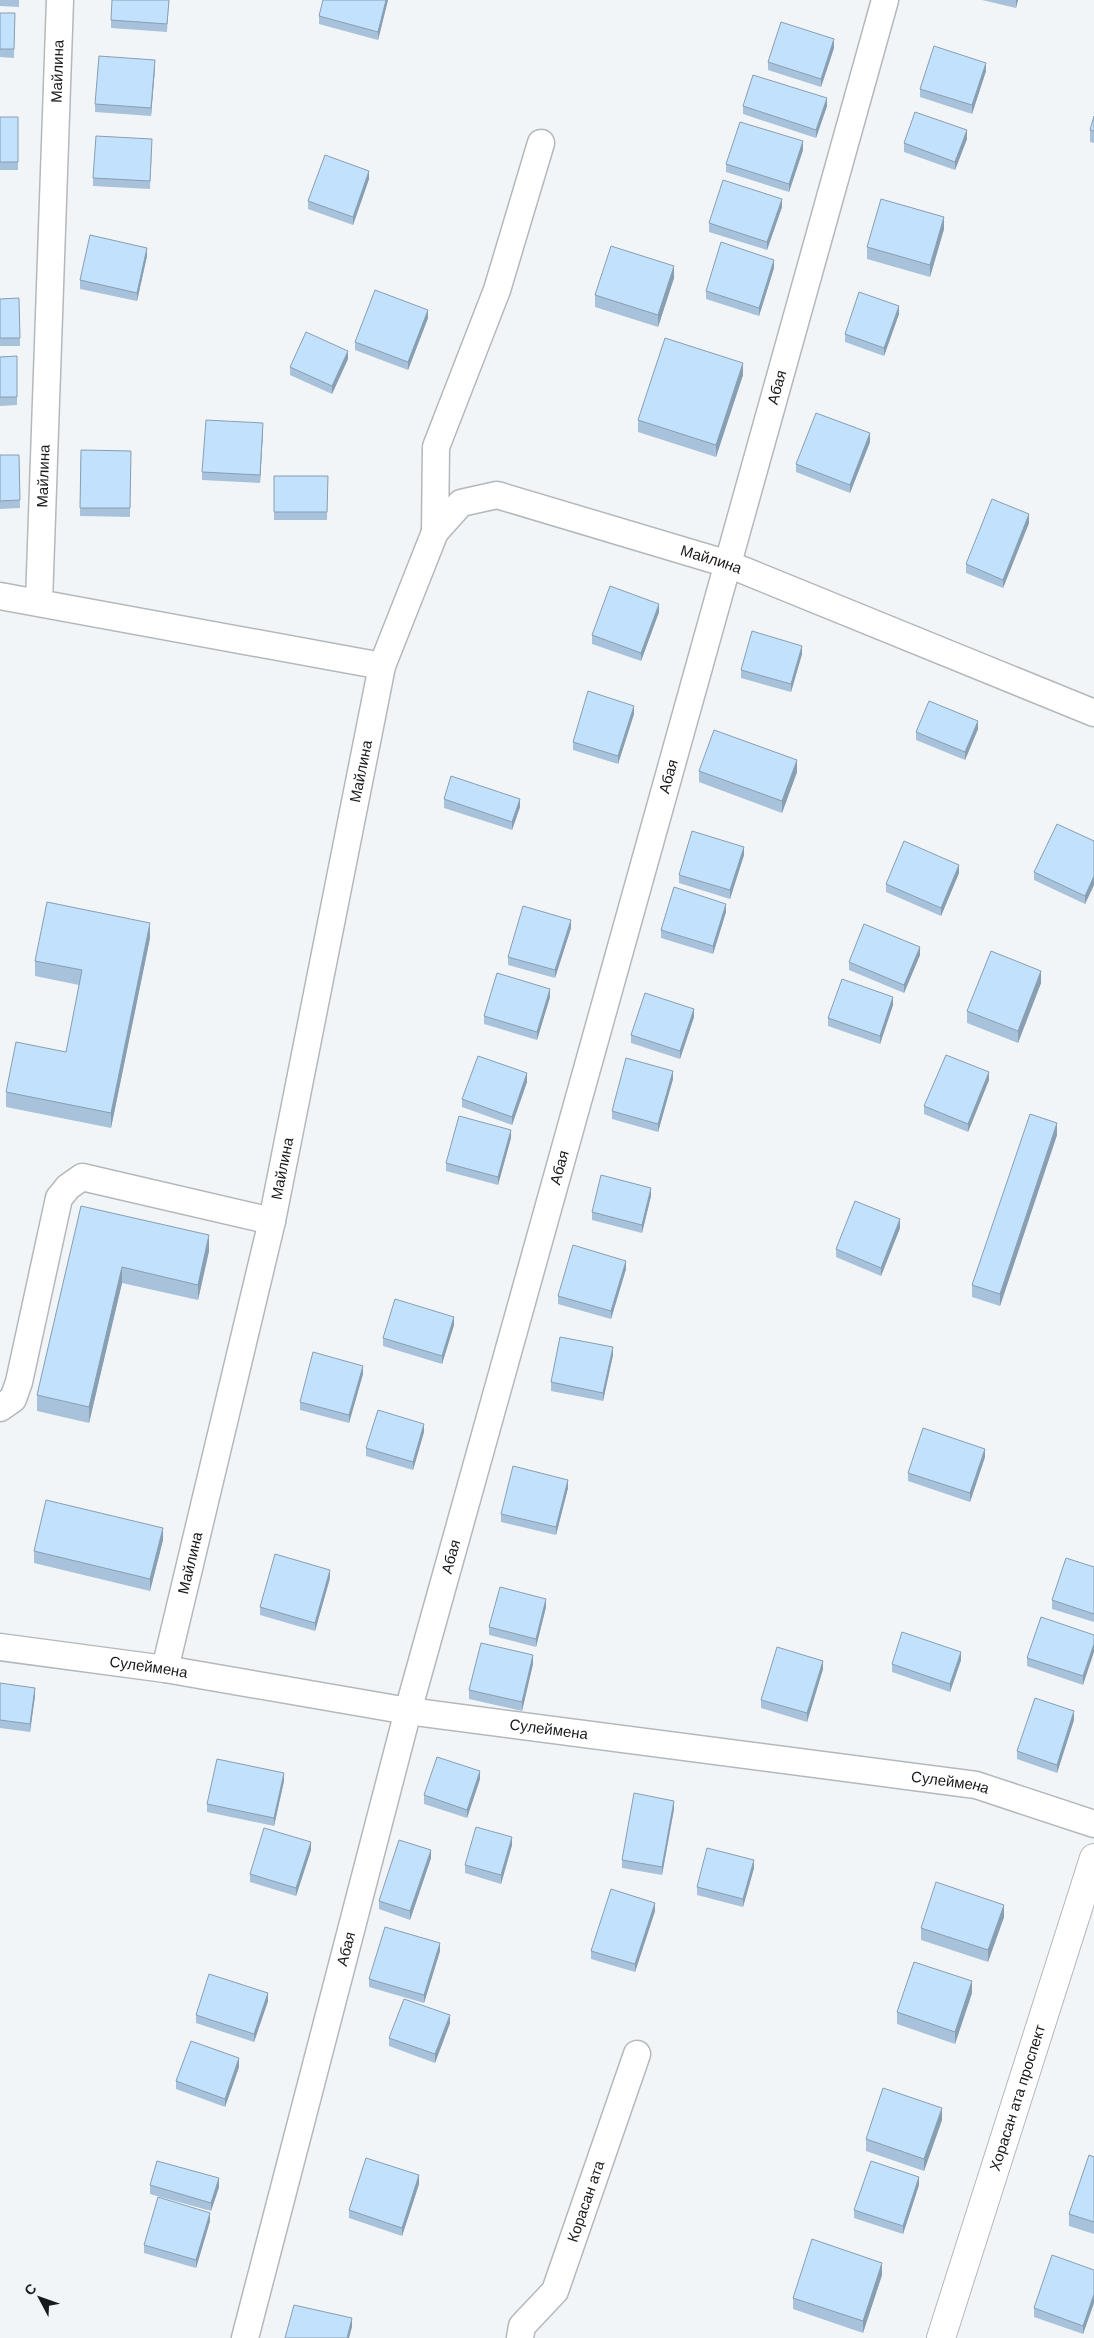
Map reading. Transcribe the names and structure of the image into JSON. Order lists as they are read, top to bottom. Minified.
{"streets":{"main road":["Хорасан ата проспект"],"street":["Майлина","Абая","Сулеймена","Корасан ата"]},"crossings":[["Майлина","Абая"],["Майлина","Сулеймена"],["Абая","Сулеймена"]],"north":"top left"}
